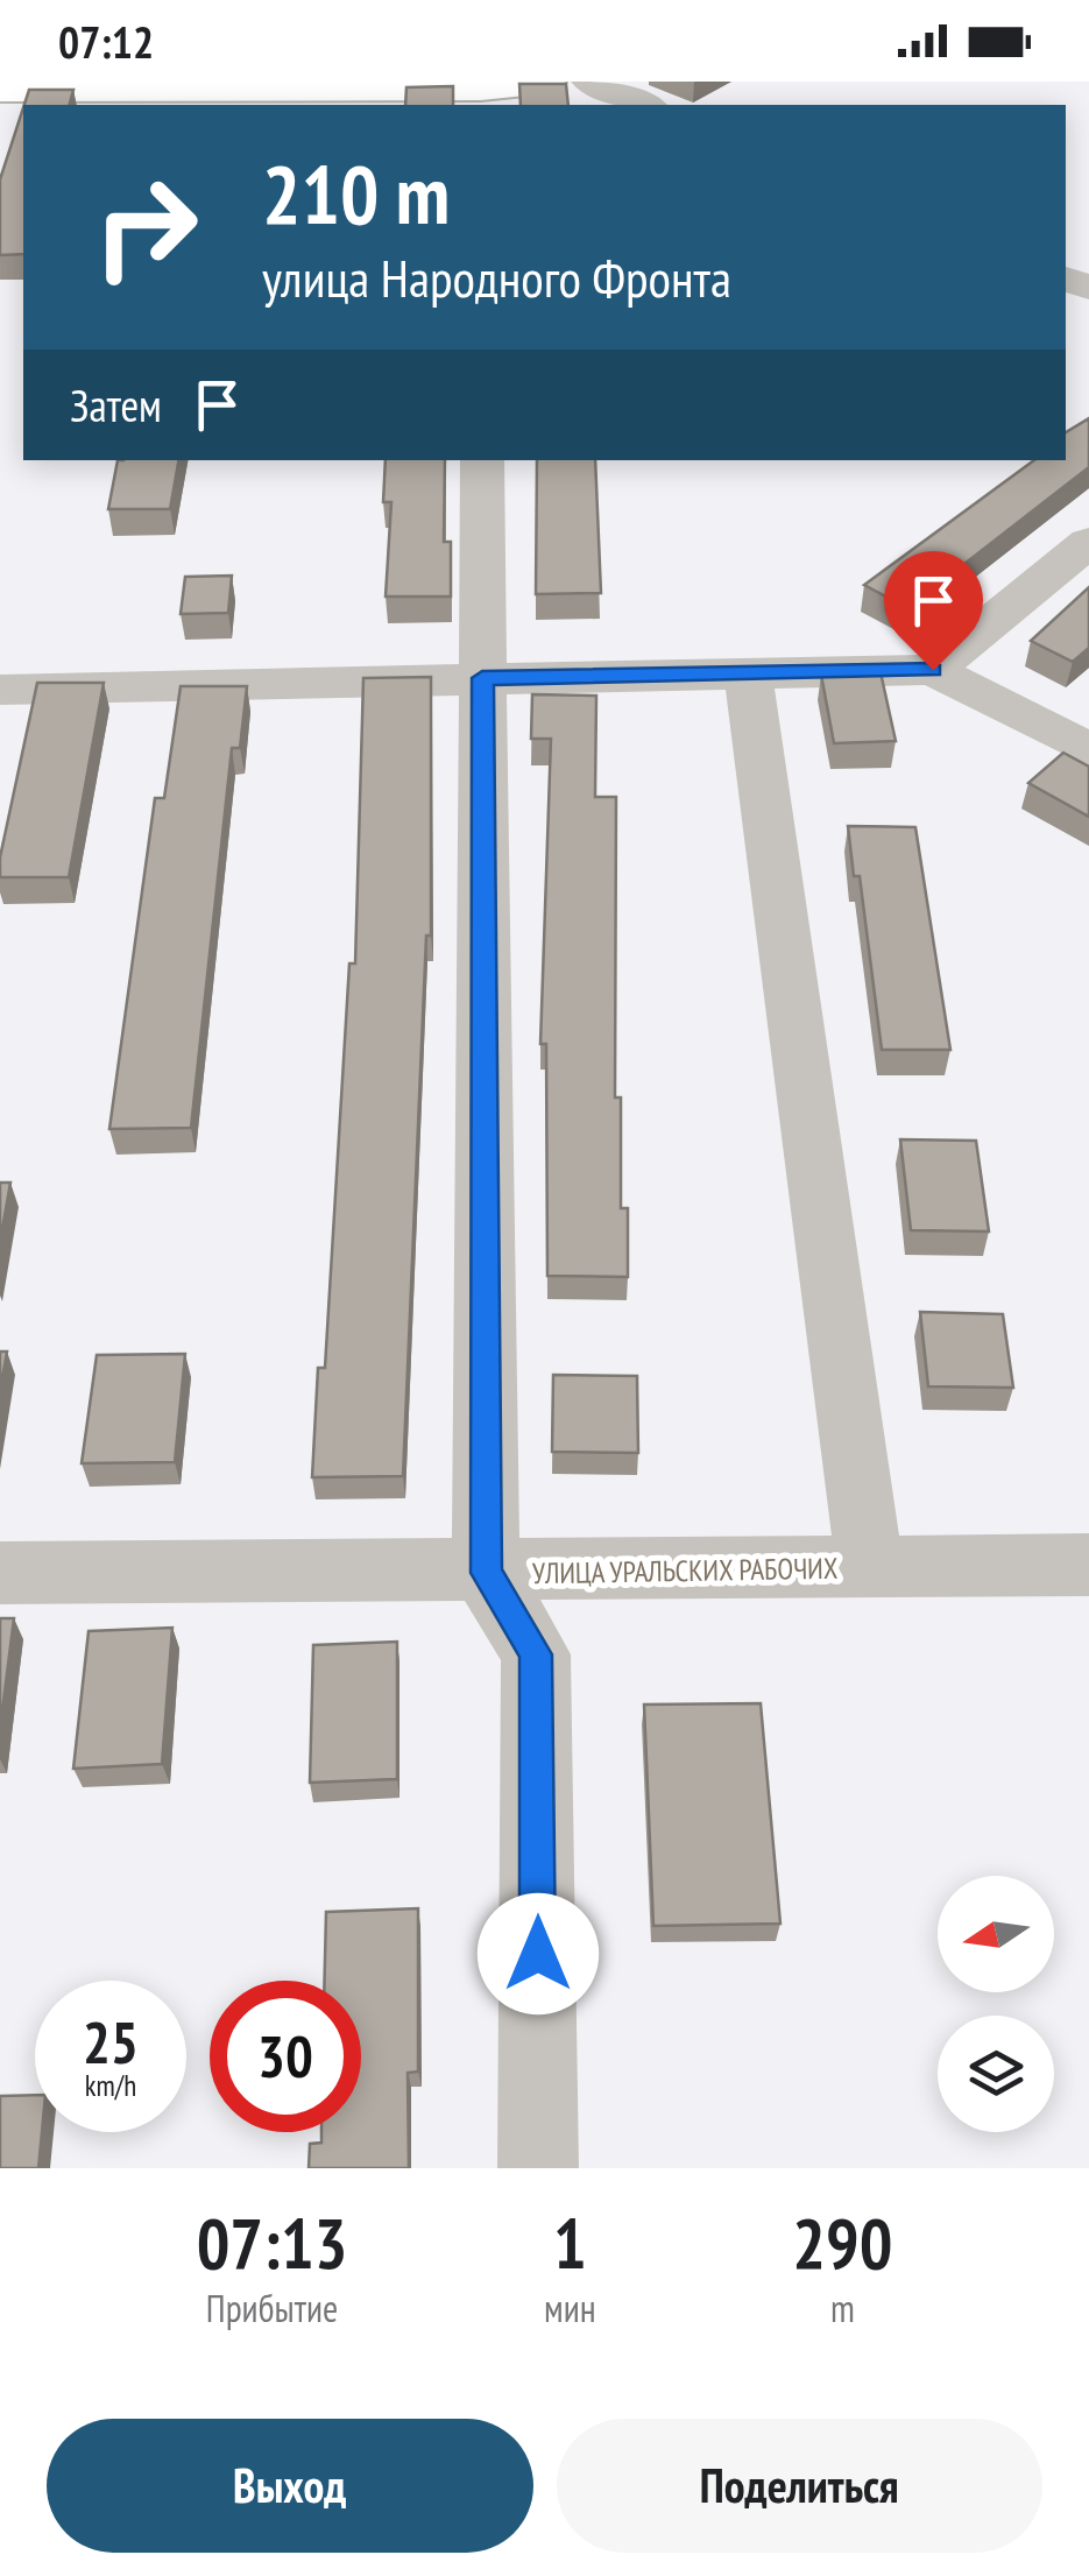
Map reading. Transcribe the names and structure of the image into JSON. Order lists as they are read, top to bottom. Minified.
{"streets":{"street":["УЛИЦА УРАЛЬСКИХ РАБОЧИХ"]},"north":"left","page":{"status":"07:12","turn":["210 m","улица Народного Фронта"],"then":"Затем","speed":"25 km/h","limit":"30","eta":["07:13","Прибытие","1","мин","290","m"],"buttons":["Выход","Поделиться"]}}
